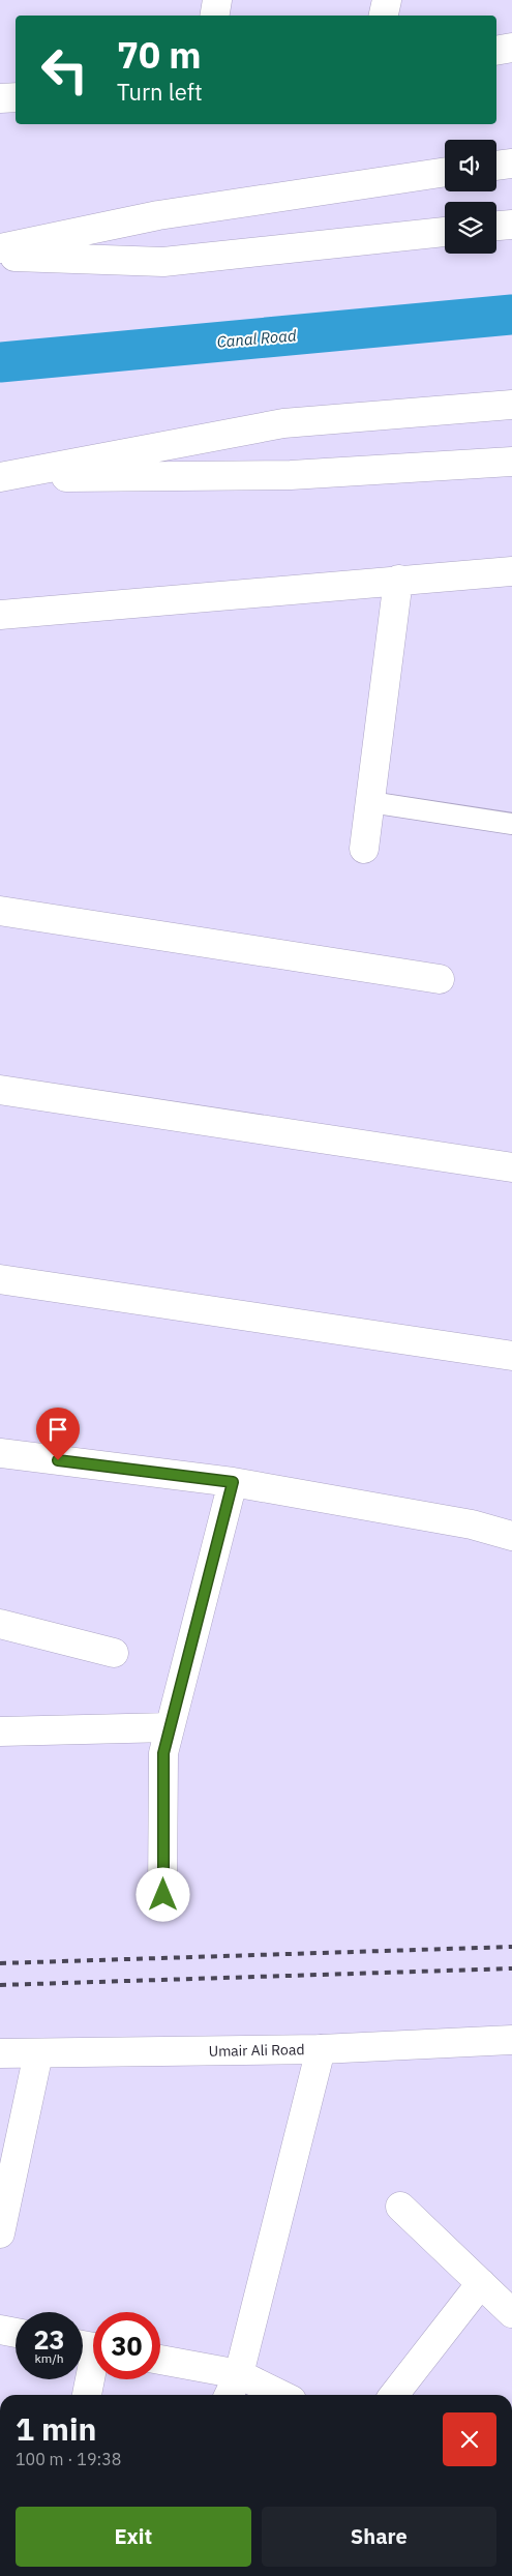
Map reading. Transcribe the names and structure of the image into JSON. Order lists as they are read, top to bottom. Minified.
{"streets":{"main road":["Umair Ali Road"]},"water":["Canal Road"],"page":{"turn":["70 m","Turn left"],"speed":"23 km/h","limit":"30","heading":["1 min","100 m · 19:38"],"buttons":["Exit","Share"]}}
